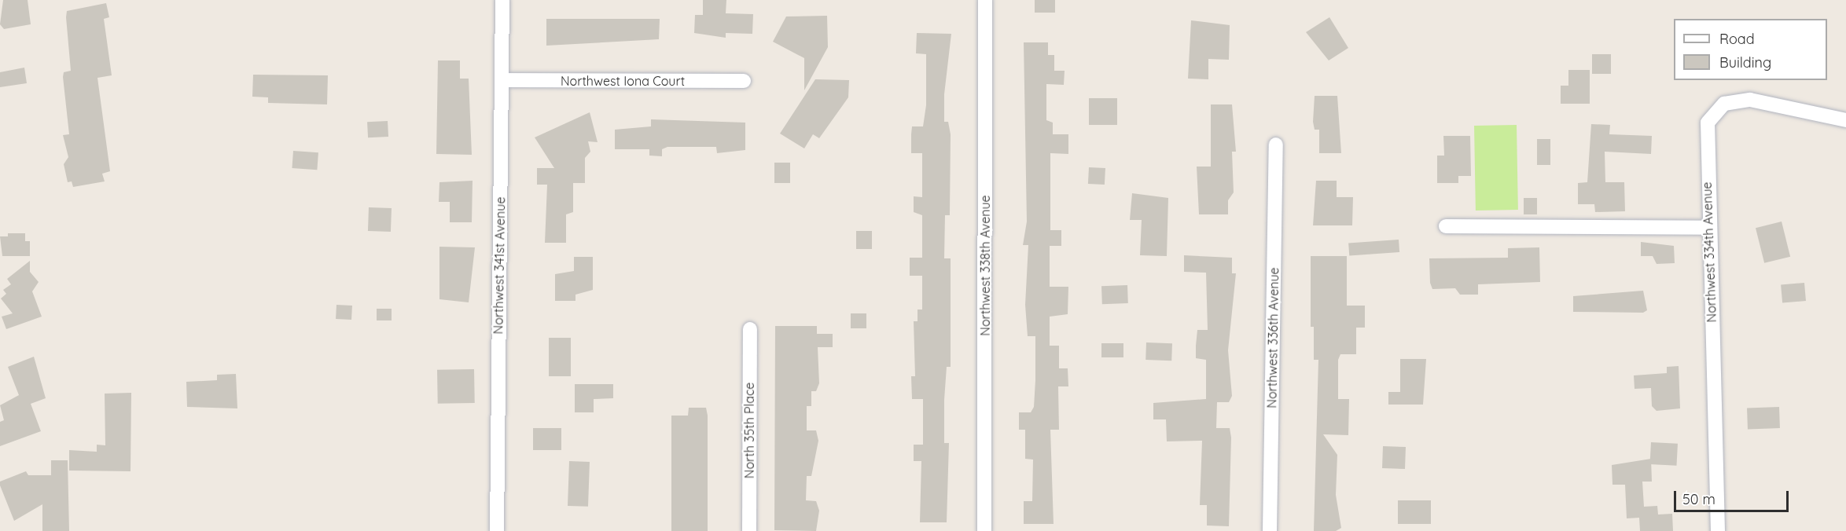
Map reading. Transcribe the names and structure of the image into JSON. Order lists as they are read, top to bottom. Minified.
{"streets":{"street":["Northwest Iona Court","Northwest 334th Avenue","Northwest 341st Avenue","Northwest 338th Avenue","Northwest 336th Avenue","North 35th Place"]},"crossings":[["Northwest Iona Court","Northwest 341st Avenue"]],"legend":["Road","Building"],"scale_bar":"50 m"}
